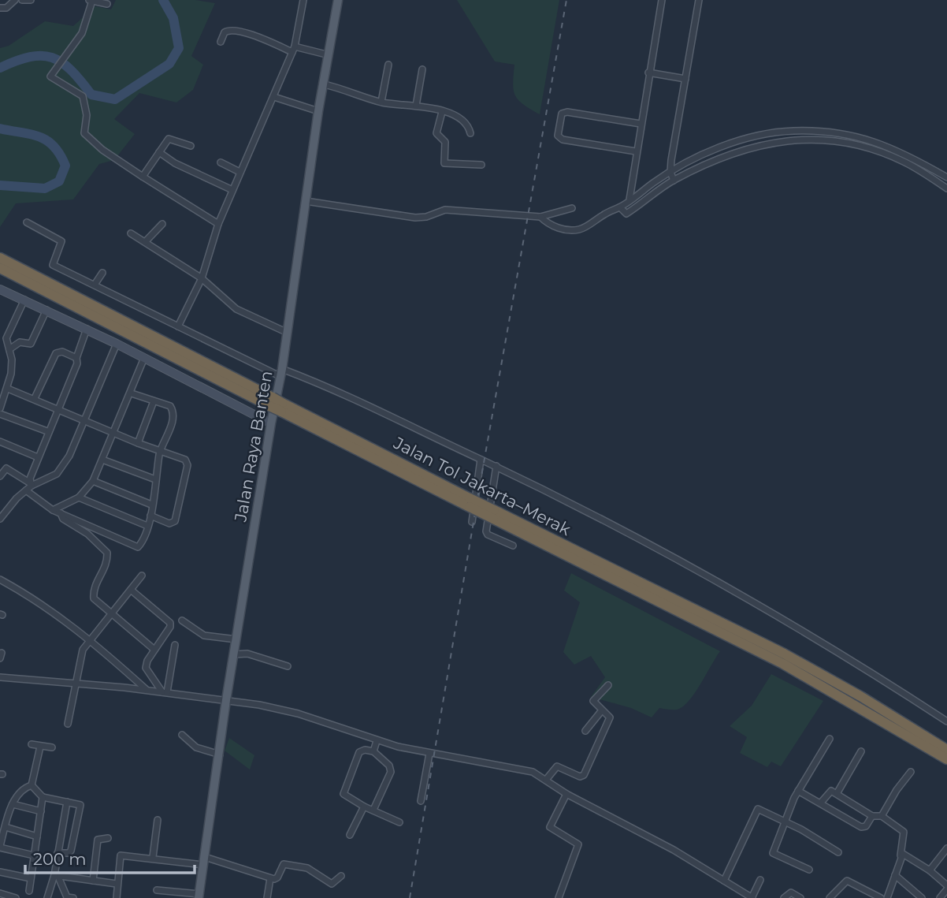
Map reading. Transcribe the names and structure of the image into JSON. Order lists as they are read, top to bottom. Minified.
{"streets":{"highway":["Jalan Tol Jakarta–Merak"],"main road":["Jalan Raya Banten"]},"scale_bar":"200 m"}
